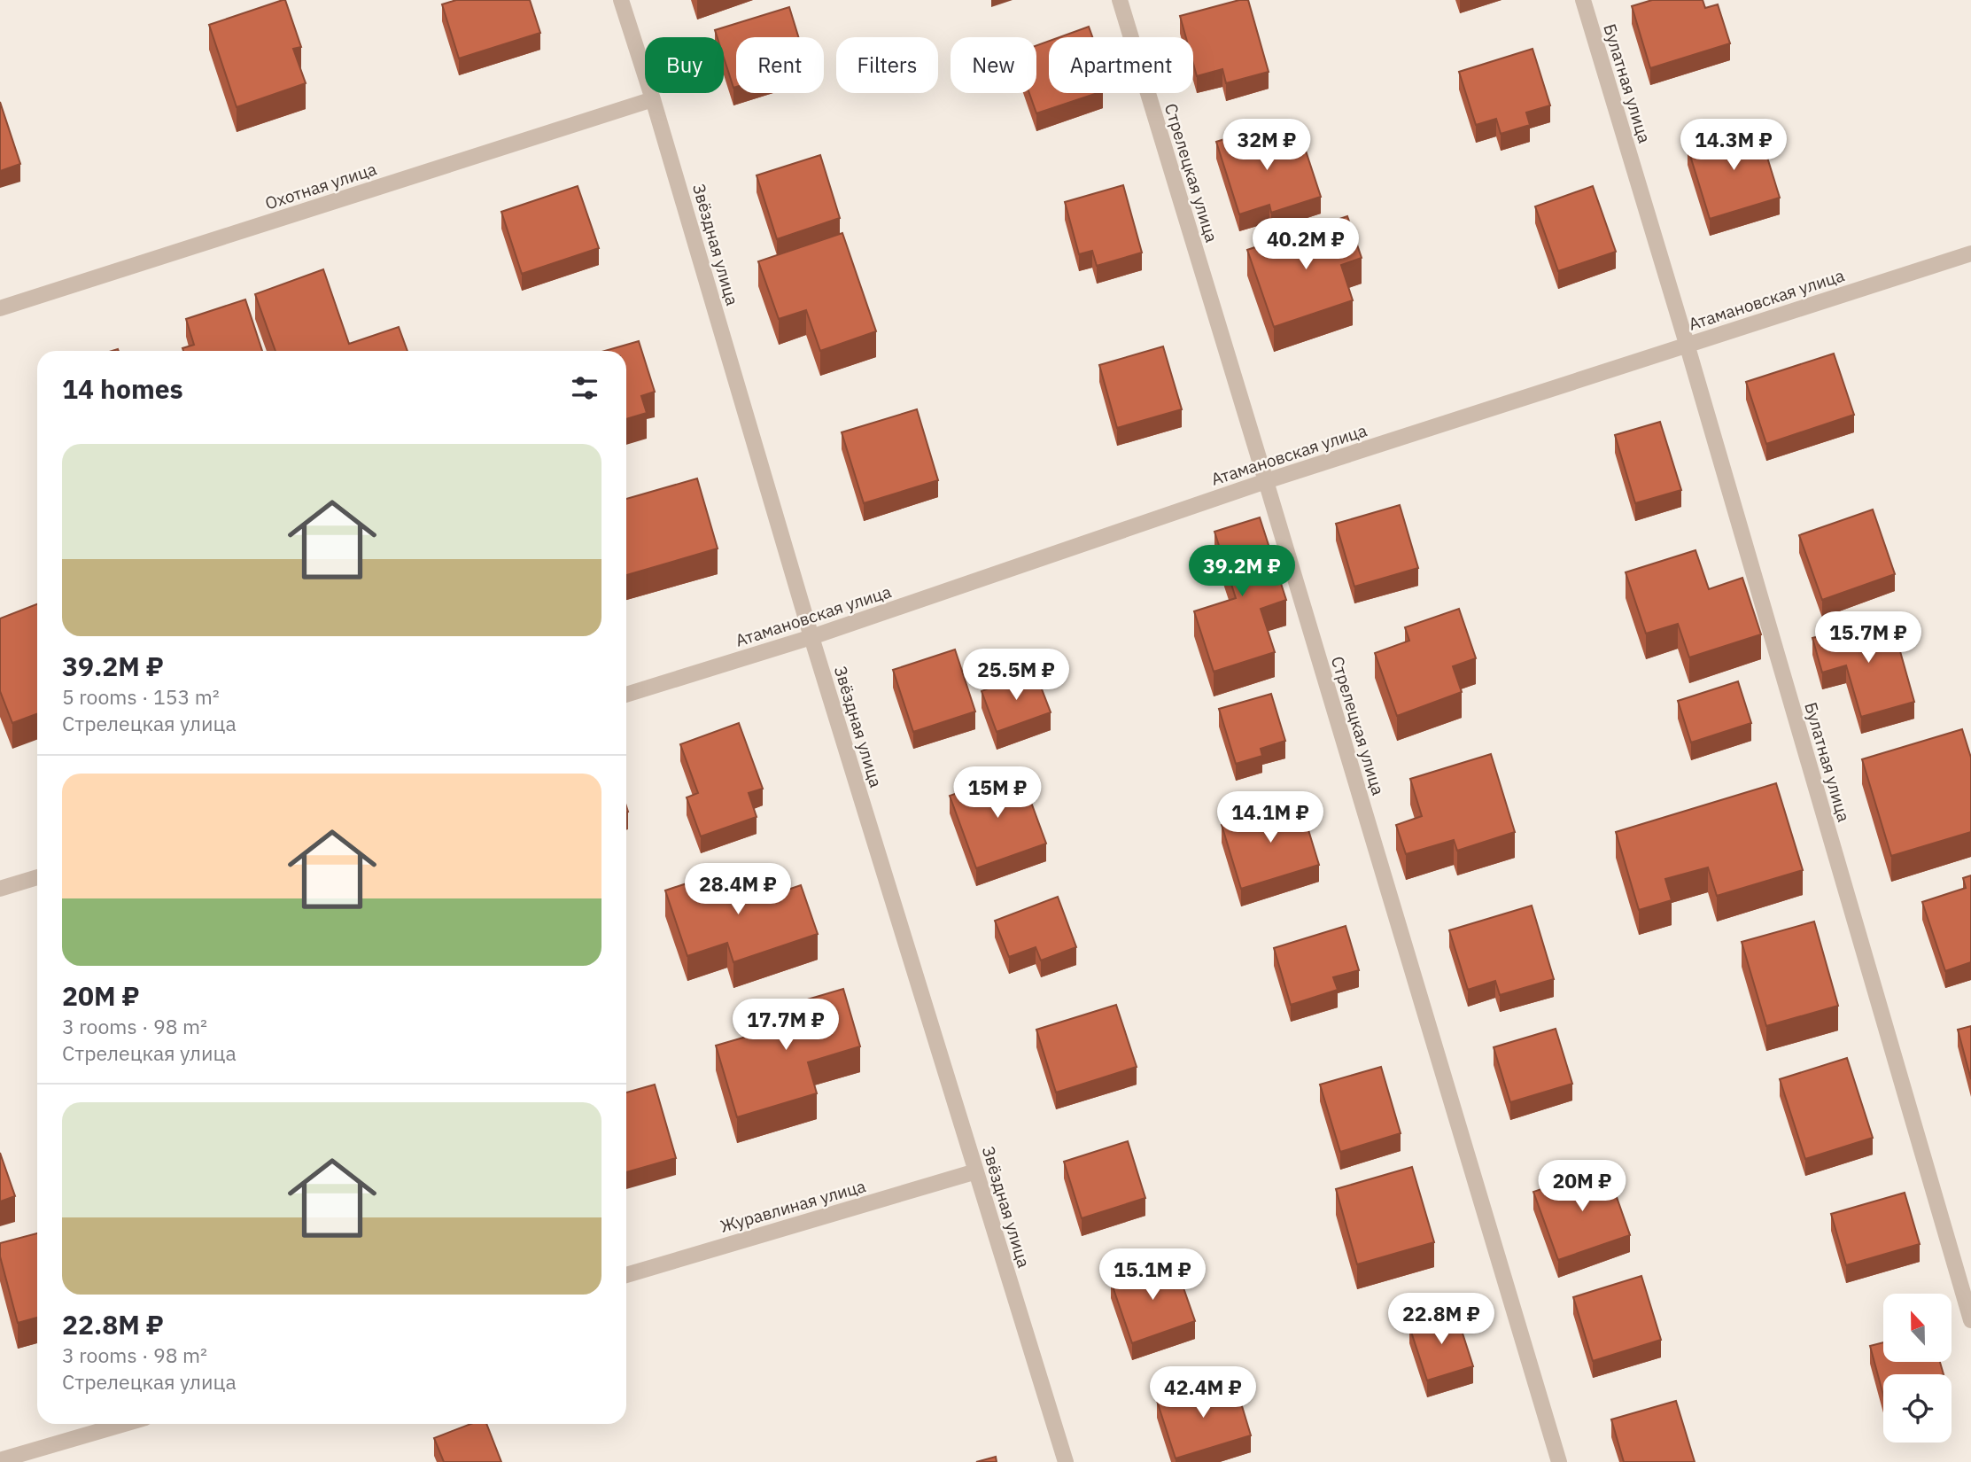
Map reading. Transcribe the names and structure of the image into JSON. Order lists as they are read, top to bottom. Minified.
{"streets":{"street":["Булатная улица","Стрелецкая улица","Охотная улица","Звёздная улица","Атамановская улица","Журавлиная улица"]},"crossings":[["Булатная улица","Атамановская улица"],["Стрелецкая улица","Атамановская улица"],["Охотная улица","Звёздная улица"],["Звёздная улица","Атамановская улица"],["Звёздная улица","Журавлиная улица"]],"north":"top","page":{"chip":["Buy","Rent","Filters","New","Apartment"],"price":["32M ₽","14.3M ₽","40.2M ₽","39.2M ₽","15.7M ₽","25.5M ₽","15M ₽","14.1M ₽","28.4M ₽","17.7M ₽","20M ₽","15.1M ₽","22.8M ₽","42.4M ₽"],"heading":"14 homes","list":[{"name":"39.2M ₽","note":"5 rooms · 153 m² · Стрелецкая улица"},{"name":"20M ₽","note":"3 rooms · 98 m² · Стрелецкая улица"},{"name":"22.8M ₽","note":"3 rooms · 98 m² · Стрелецкая улица"}]}}
